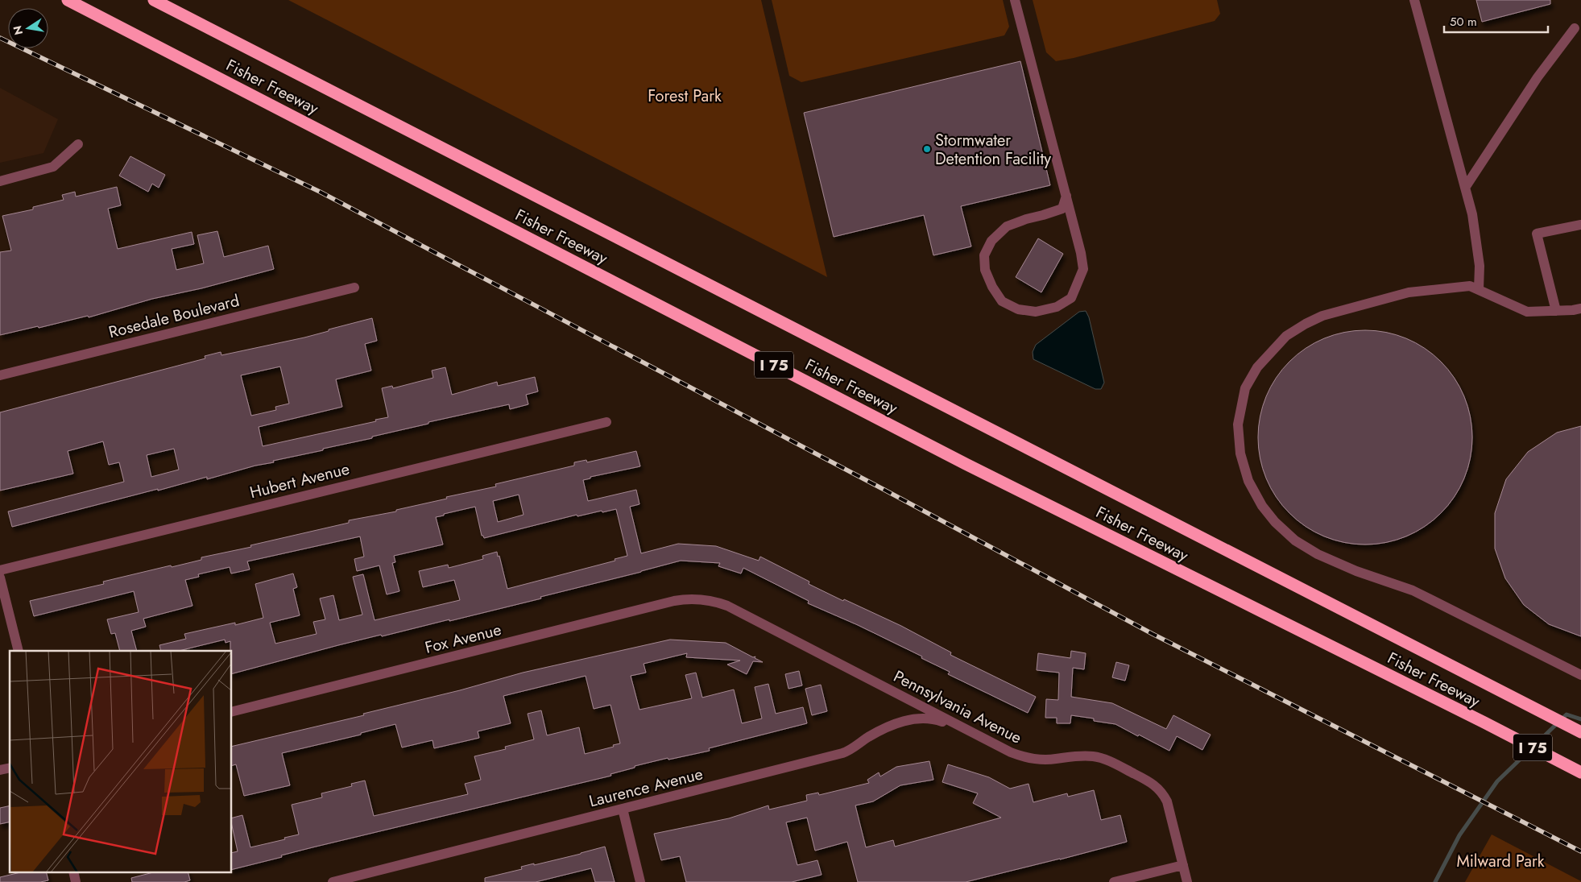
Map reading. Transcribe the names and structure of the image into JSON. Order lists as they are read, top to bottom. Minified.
{"streets":{"highway":["Fisher Freeway","I 75"],"street":["Rosedale Boulevard","Hubert Avenue","Fox Avenue","Pennsylvania Avenue","Laurence Avenue"]},"crossings":[["Fox Avenue","Pennsylvania Avenue"],["Pennsylvania Avenue","Laurence Avenue"]],"parks":["Forest Park","Milward Park"],"places":["Stormwater Detention Facility"],"scale_bar":"50 m","north":"left"}
